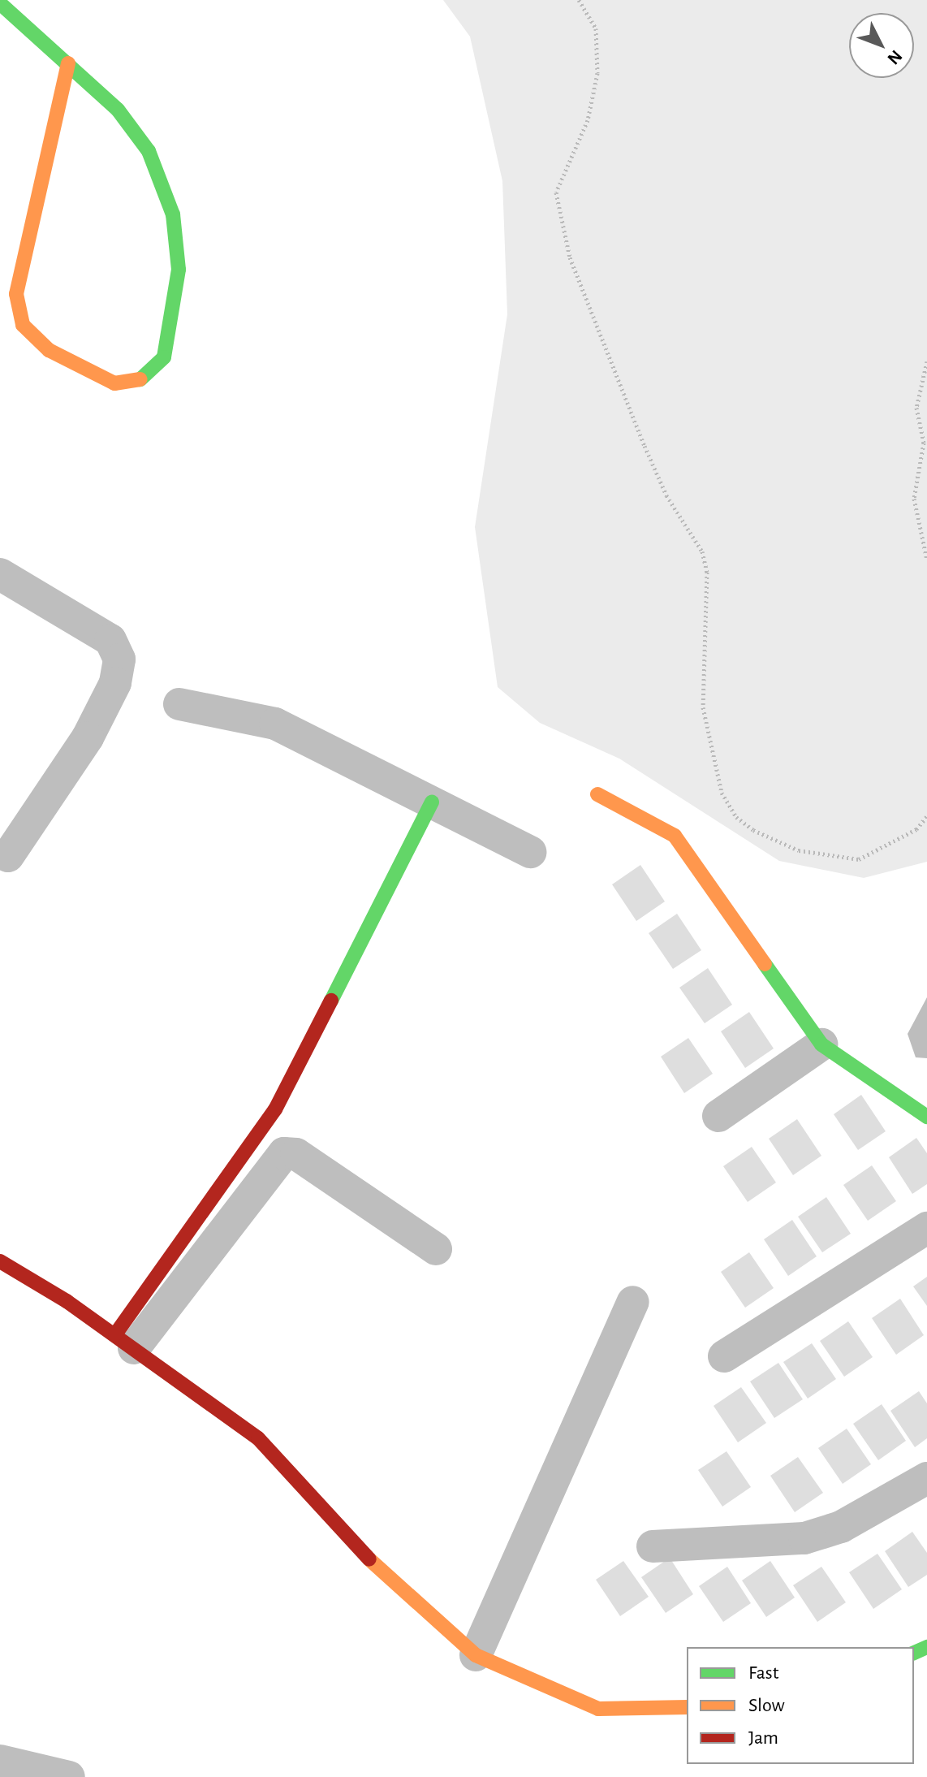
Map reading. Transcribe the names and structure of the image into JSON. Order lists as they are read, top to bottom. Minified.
{"legend":["Fast","Slow","Jam"],"north":"bottom right"}
